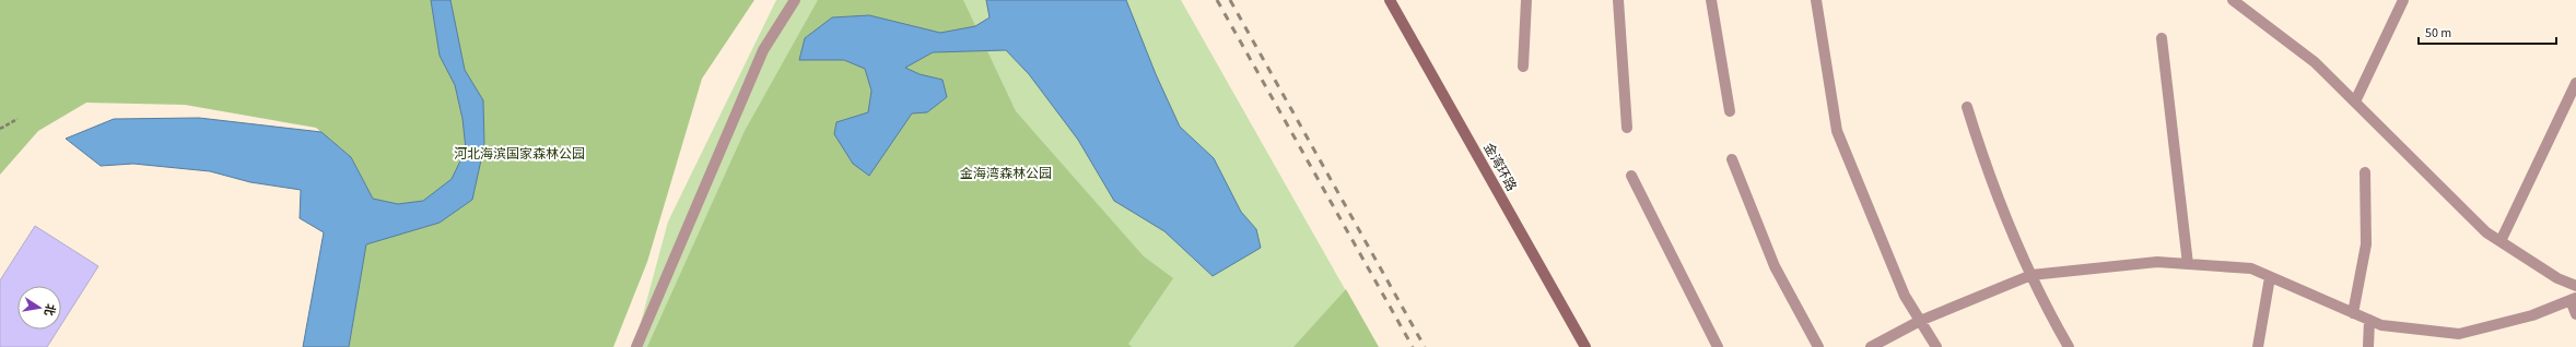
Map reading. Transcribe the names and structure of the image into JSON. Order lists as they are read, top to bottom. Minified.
{"streets":{"main road":["金湾环路"]},"parks":["河北海滨国家森林公园","金海湾森林公园"],"scale_bar":"50 m","north":"right"}
